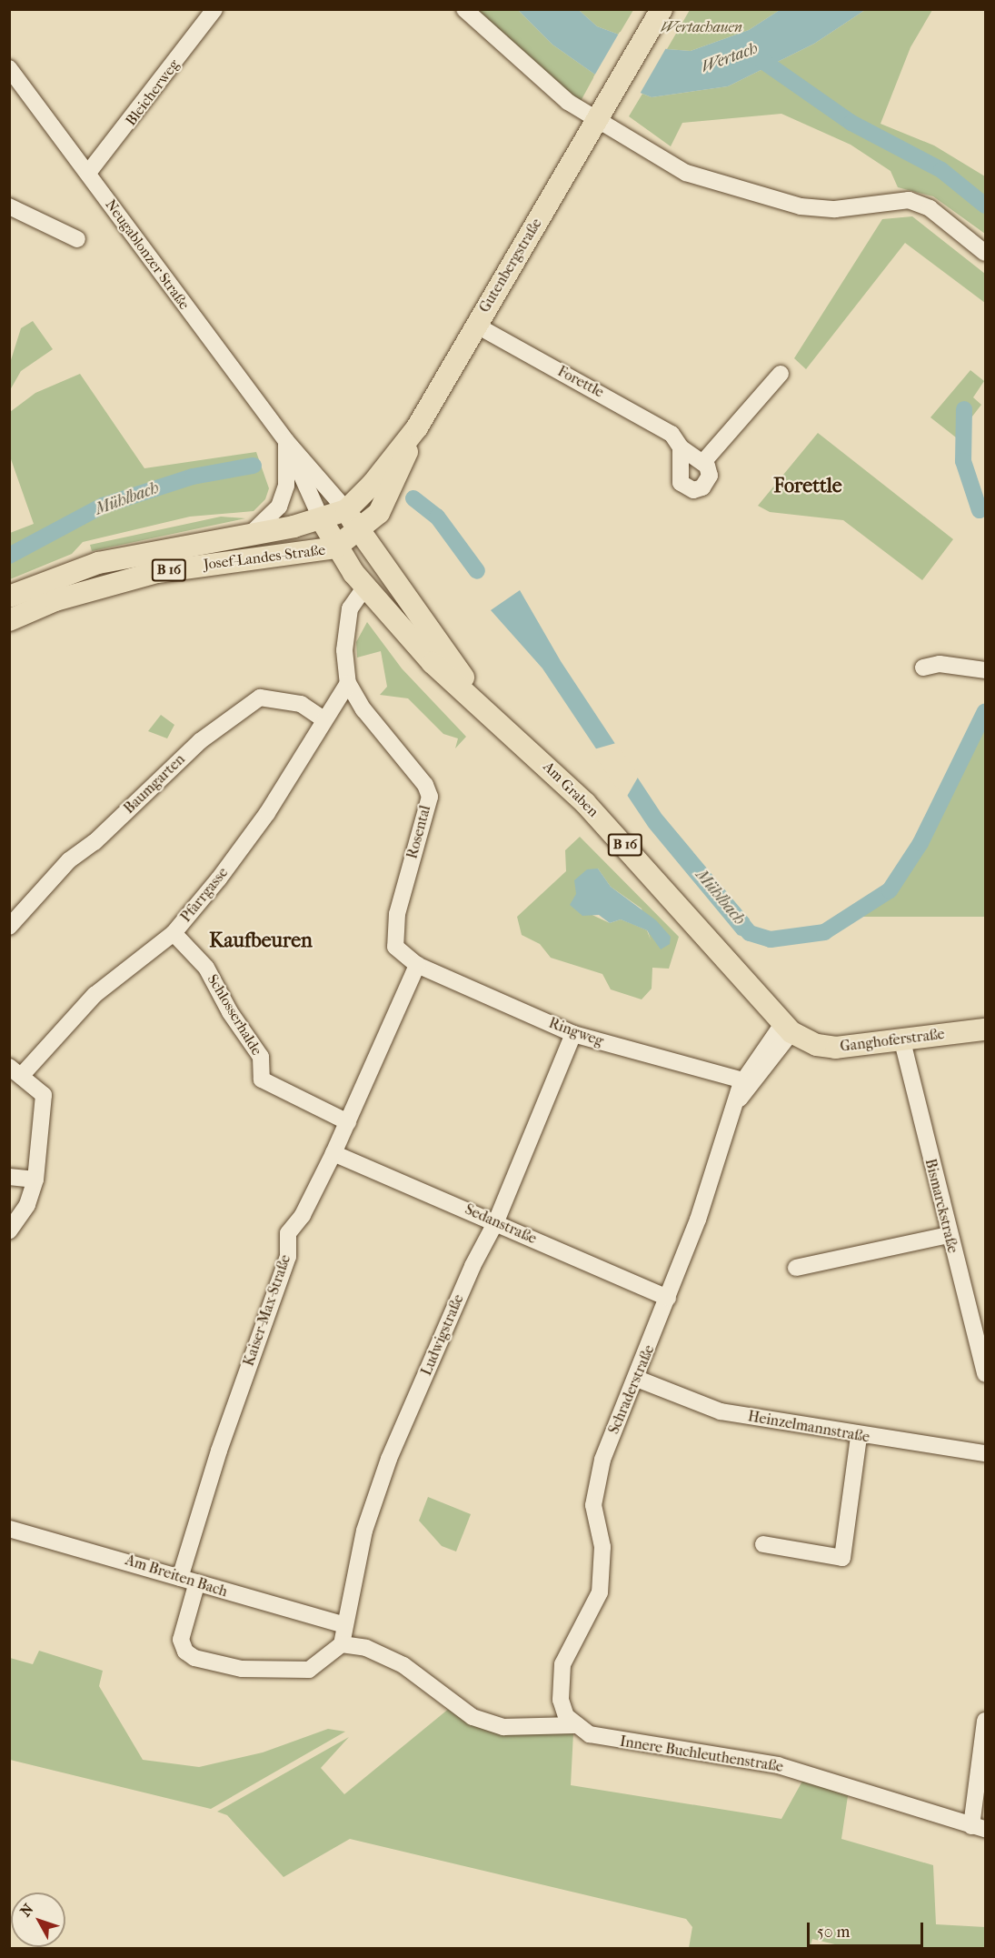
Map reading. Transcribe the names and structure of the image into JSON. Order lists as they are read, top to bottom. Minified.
{"streets":{"main road":["Gutenbergstraße","Josef-Landes-Straße","B 16","Am Graben","Ganghoferstraße"],"street":["Bleicherweg","Neugablonzer Straße","Forettle","Baumgarten","Rosental","Pfarrgasse","Schlosserhalde","Ringweg","Bismarckstraße","Sedanstraße","Kaiser-Max-Straße","Ludwigstraße","Schraderstraße","Heinzelmannstraße","Am Breiten Bach","Innere Buchleuthenstraße"]},"crossings":[["Bleicherweg","Neugablonzer Straße"],["Neugablonzer Straße","Gutenbergstraße"],["Neugablonzer Straße","Josef-Landes-Straße"],["Neugablonzer Straße","Am Graben"],["Gutenbergstraße","Forettle"],["Gutenbergstraße","Josef-Landes-Straße"],["Gutenbergstraße","Am Graben"],["Josef-Landes-Straße","Am Graben"],["Baumgarten","Pfarrgasse"],["Am Graben","Ganghoferstraße"],["Rosental","Pfarrgasse"],["Rosental","Ringweg"],["Rosental","Kaiser-Max-Straße"],["Pfarrgasse","Schlosserhalde"],["Schlosserhalde","Kaiser-Max-Straße"],["Ringweg","Kaiser-Max-Straße"],["Ringweg","Ludwigstraße"],["Ringweg","Schraderstraße"],["Ganghoferstraße","Bismarckstraße"],["Ganghoferstraße","Schraderstraße"],["Sedanstraße","Kaiser-Max-Straße"],["Sedanstraße","Ludwigstraße"],["Sedanstraße","Schraderstraße"],["Kaiser-Max-Straße","Am Breiten Bach"],["Ludwigstraße","Am Breiten Bach"],["Ludwigstraße","Innere Buchleuthenstraße"],["Schraderstraße","Heinzelmannstraße"],["Schraderstraße","Innere Buchleuthenstraße"]],"districts":["Forettle","Kaufbeuren"],"water":["Wertach","Mühlbach"],"parks":["Wertachauen"],"scale_bar":"50 m","north":"top left"}
